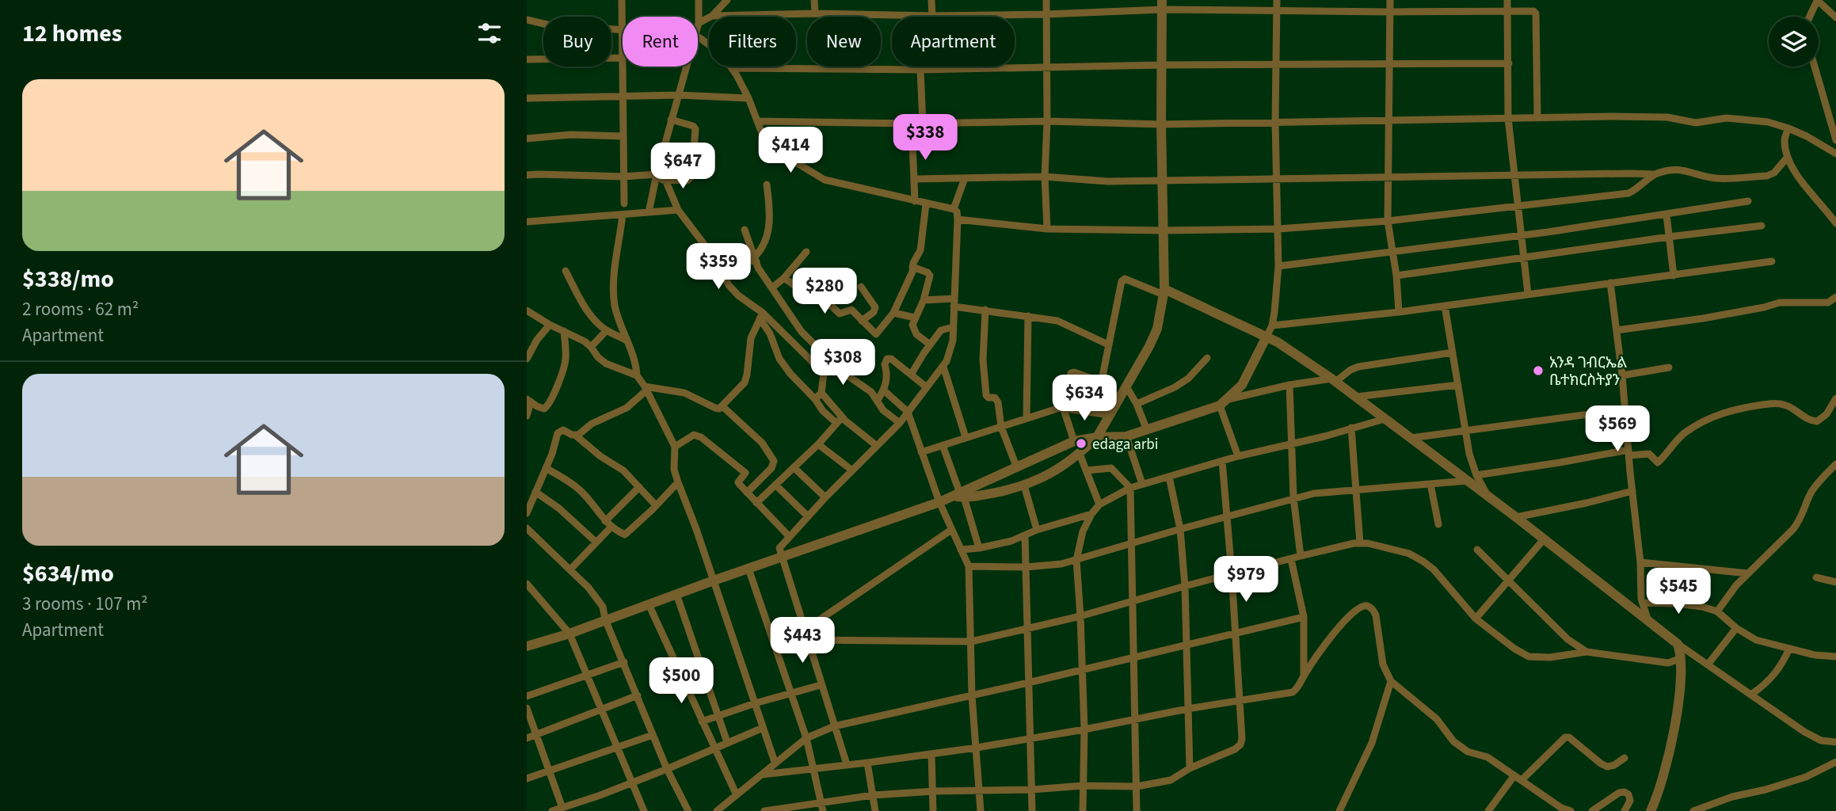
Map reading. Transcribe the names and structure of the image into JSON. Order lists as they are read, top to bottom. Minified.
{"places":["አንዳ ገብርኤል ቤተክርስትያን","edaga arbi"],"page":{"heading":"12 homes","chip":["Buy","Rent","Filters","New","Apartment"],"list":[{"name":"$338/mo","note":"2 rooms · 62 m² · Apartment"},{"name":"$634/mo","note":"3 rooms · 107 m² · Apartment"}],"price":["$338","$414","$647","$359","$280","$308","$634","$569","$979","$545","$443","$500"]}}
